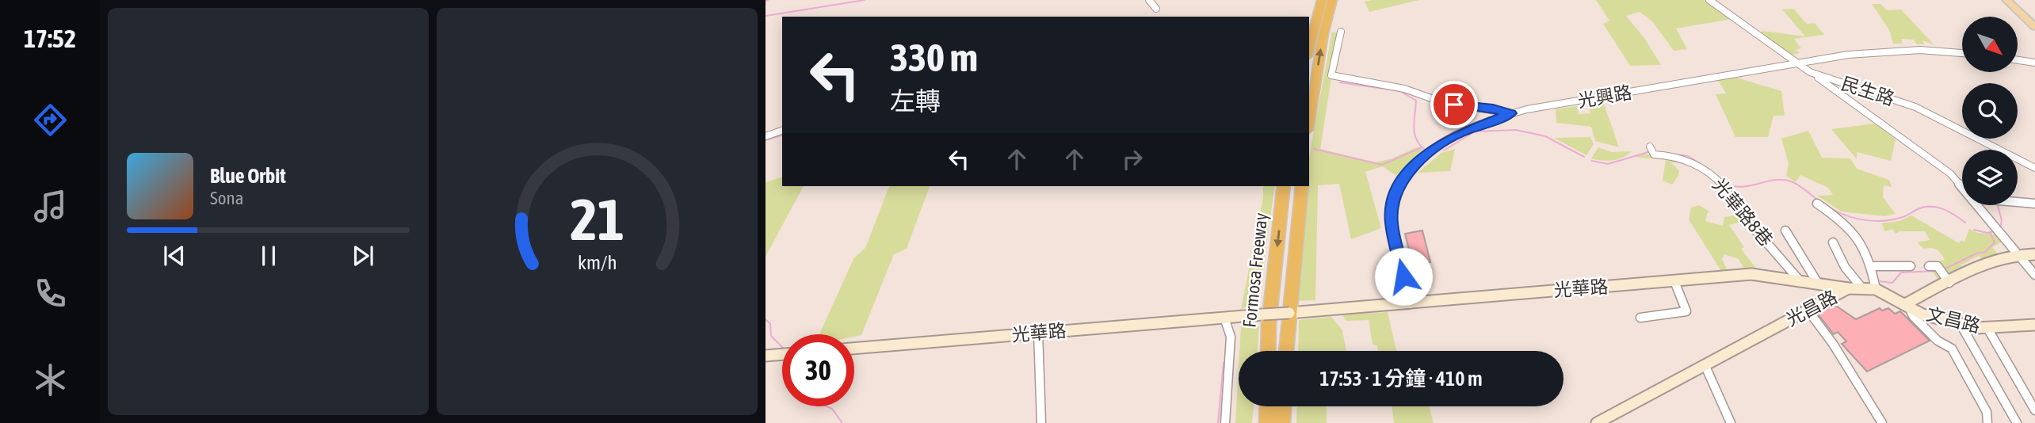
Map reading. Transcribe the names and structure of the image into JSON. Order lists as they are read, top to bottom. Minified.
{"streets":{"highway":["Formosa Freeway"],"street":["民生路","光興路","光華路8巷","光華路","光昌路","文昌路"]},"crossings":[["民生路","光興路"],["光興路","光華路"],["光華路8巷","光華路"],["光華路","光昌路"],["光昌路","文昌路"]],"north":"bottom right","page":{"tabs":"17:52","turn":["330 m","左轉"],"song":["Blue Orbit","Sona"],"limit":"30","trip":"17:53 · 1 分鐘 · 410 m","gauge":["21","km/h"]}}
